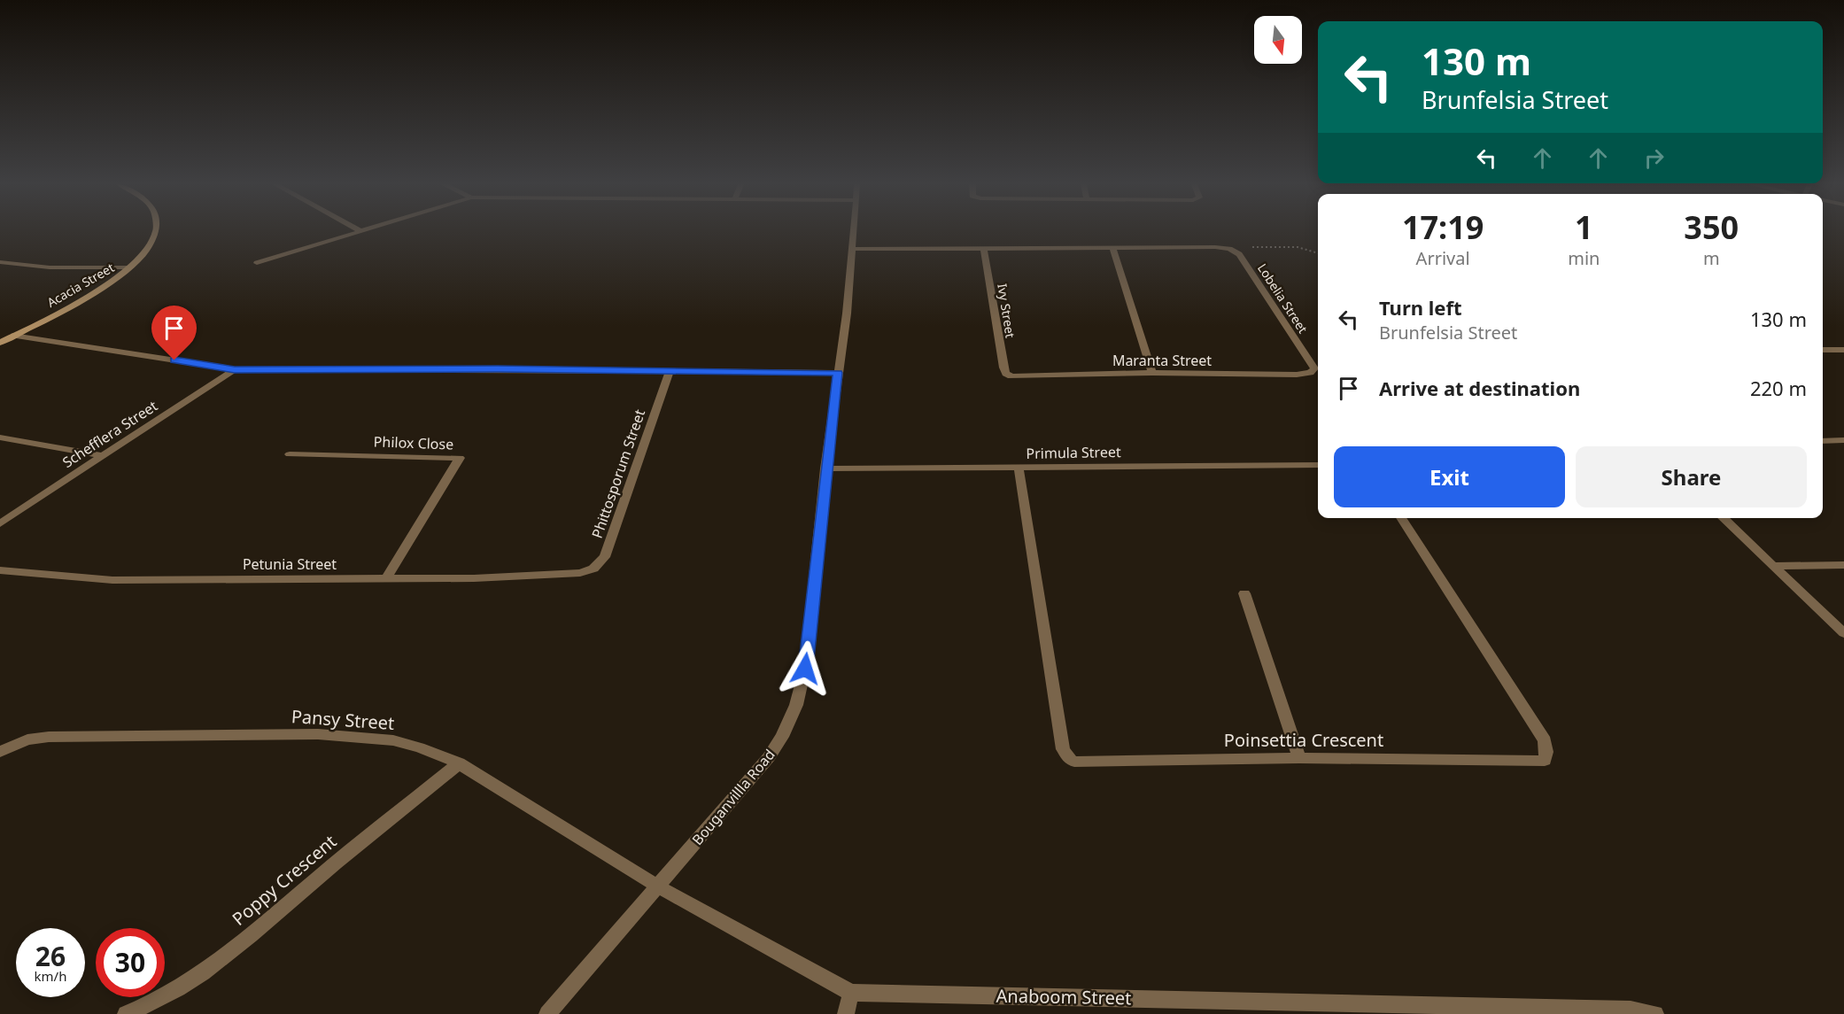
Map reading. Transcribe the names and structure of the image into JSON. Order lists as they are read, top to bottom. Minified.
{"streets":{"street":["Acacia Street","Lobelia Street","Ivy Street","Maranta Street","Schefflera Street","Philox Close","Primula Street","Phittosporum Street","Petunia Street","Pansy Street","Poinsettia Crescent","Bouganvillla Road","Poppy Crescent","Anaboom Street"]},"crossings":[["Lobelia Street","Maranta Street"],["Ivy Street","Maranta Street"],["Philox Close","Petunia Street"],["Primula Street","Poinsettia Crescent"],["Primula Street","Bouganvillla Road"],["Phittosporum Street","Petunia Street"],["Pansy Street","Bouganvillla Road"],["Pansy Street","Poppy Crescent"],["Pansy Street","Anaboom Street"],["Bouganvillla Road","Anaboom Street"]],"north":"bottom","page":{"turn":["130 m","Brunfelsia Street"],"eta":["17:19","Arrival","1","min","350","m"],"list":[{"name":"Turn left","note":"Brunfelsia Street","value":"130 m"},{"name":"Arrive at destination","value":"220 m"}],"buttons":["Exit","Share"],"speed":"26 km/h","limit":"30"}}
